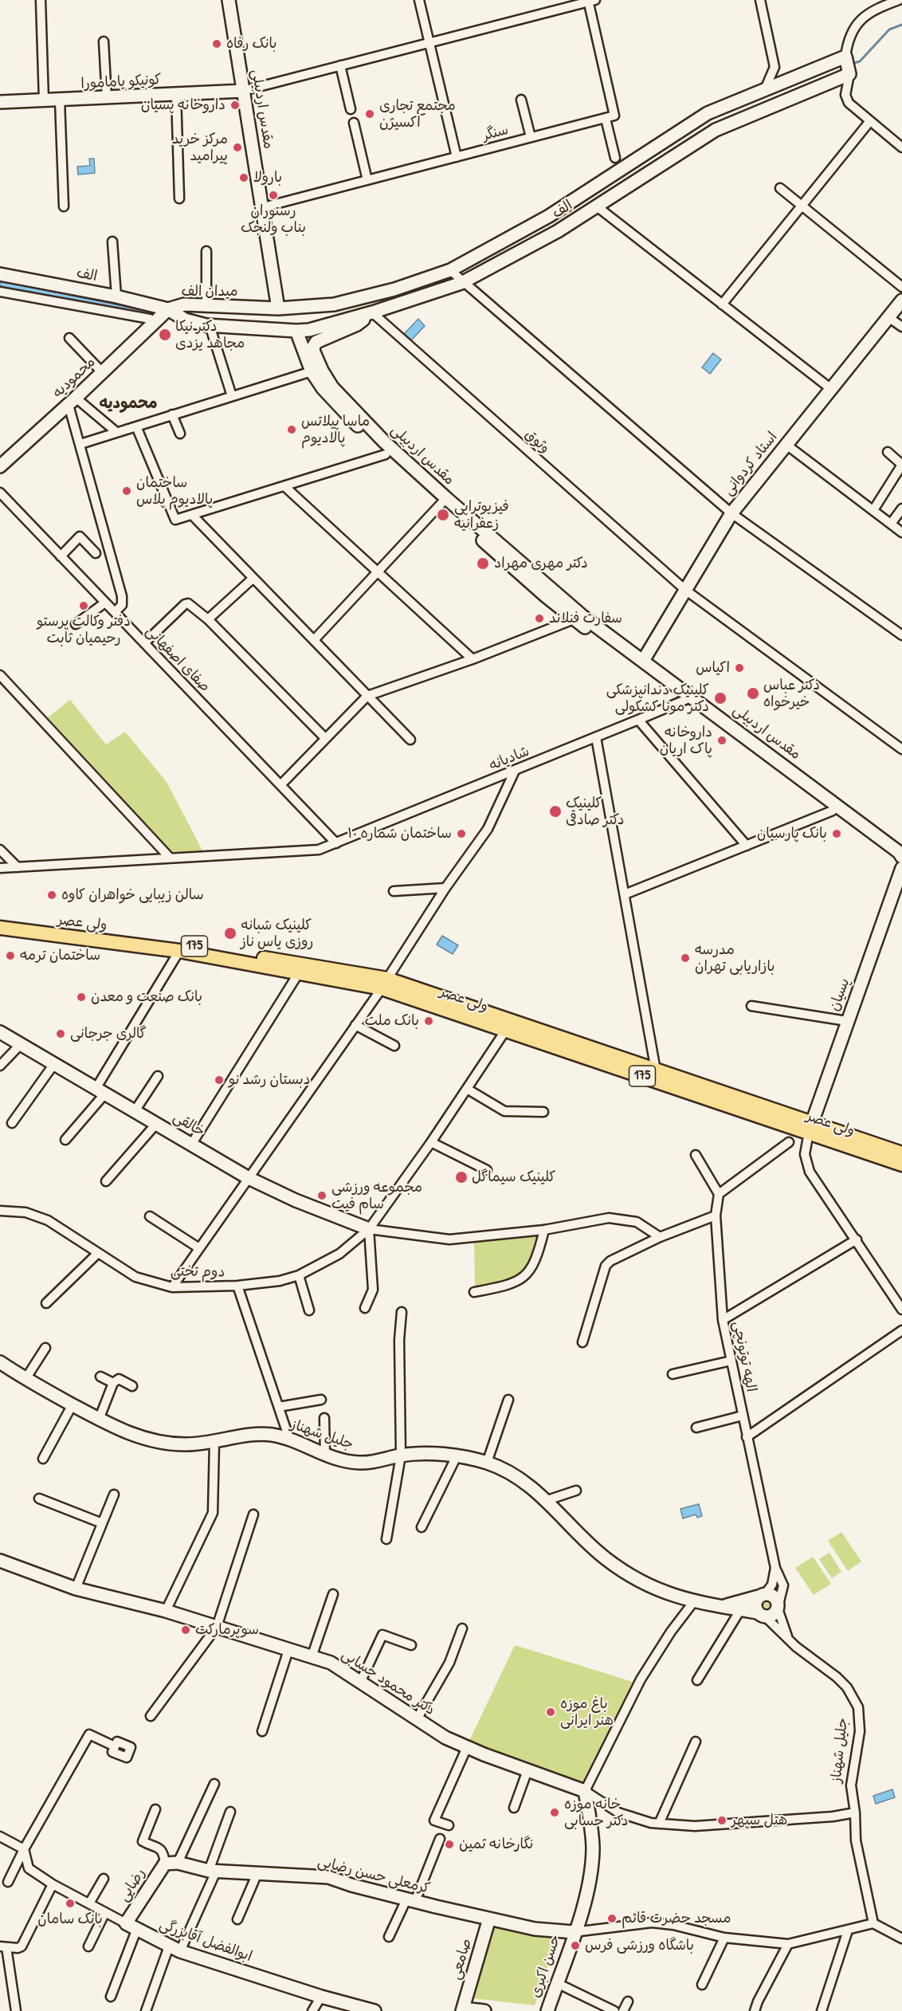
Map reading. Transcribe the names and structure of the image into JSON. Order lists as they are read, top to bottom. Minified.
{"streets":{"main road":["ولی عصر","175"],"street":["کونیکو یامامورا","مقدس اردبیلی","سنگر","الف","میدان الف","محمودیه","وثوق","استاد کردوانی","صفای اصفهانی","شادیانه","پسیان","خالقی","دوم تختی","الهه توتونچی","جلیل شهناز","دکتر محمود حسابی","کرمعلی حسن رضایی","رضایی","ابوالفضل آقابزرگی","صامعی","حسن اکبری"]},"crossings":[["کونیکو یامامورا","مقدس اردبیلی"],["مقدس اردبیلی","سنگر"],["مقدس اردبیلی","الف"],["مقدس اردبیلی","میدان الف"],["مقدس اردبیلی","وثوق"],["مقدس اردبیلی","استاد کردوانی"],["مقدس اردبیلی","شادیانه"],["الف","میدان الف"],["الف","محمودیه"],["الف","وثوق"],["میدان الف","محمودیه"],["وثوق","استاد کردوانی"],["صفای اصفهانی","شادیانه"],["ولی عصر","پسیان"],["ولی عصر","دوم تختی"],["خالقی","دوم تختی"],["الهه توتونچی","جلیل شهناز"],["کرمعلی حسن رضایی","رضایی"],["کرمعلی حسن رضایی","صامعی"],["کرمعلی حسن رضایی","حسن اکبری"],["رضایی","ابوالفضل آقابزرگی"]],"districts":["محمودیه"],"places":["بانک رفاه","داروخانه پسیان","مجتمع تجاری اکسیژن","مرکز خرید پیرامید","بارولا","رستوران بناب ولنجک","دکتر نیکا مجاهد یزدی","ماسا پیلاتس پالادیوم","ساختمان پالادیوم پلاس","فیزیوتراپی زعفرانیه","دکتر مهری مهراد","دفتر وکالت پرستو رحیمیان ثابت","سفارت فنلاند","اکیاس","دکتر عباس خیرخواه","کلینیک دندانپزشکی دکتر مونا کشکولی","داروخانه پاک اریان","کلینیک دکتر صادقی","ساختمان شماره ۱۰","بانک پارسیان","سالن زیبایی خواهران کاوه","کلینیک شبانه روزی یاس ناز","ساختمان ترمه","مدرسه بازاریابی تهران","بانک صنعت و معدن","بانک ملت","گالری جرجانی","دبستان رشد نو","کلینیک سیماگل","مجموعه ورزشی سام فیت","سوپرمارکت","باغ موزه هنر ایرانی","خانه موزه دکتر حسابی","هتل سپهر","نگارخانه ثمین","بانک سامان","مسجد حضرت قائم","باشگاه ورزشی فرس"]}
